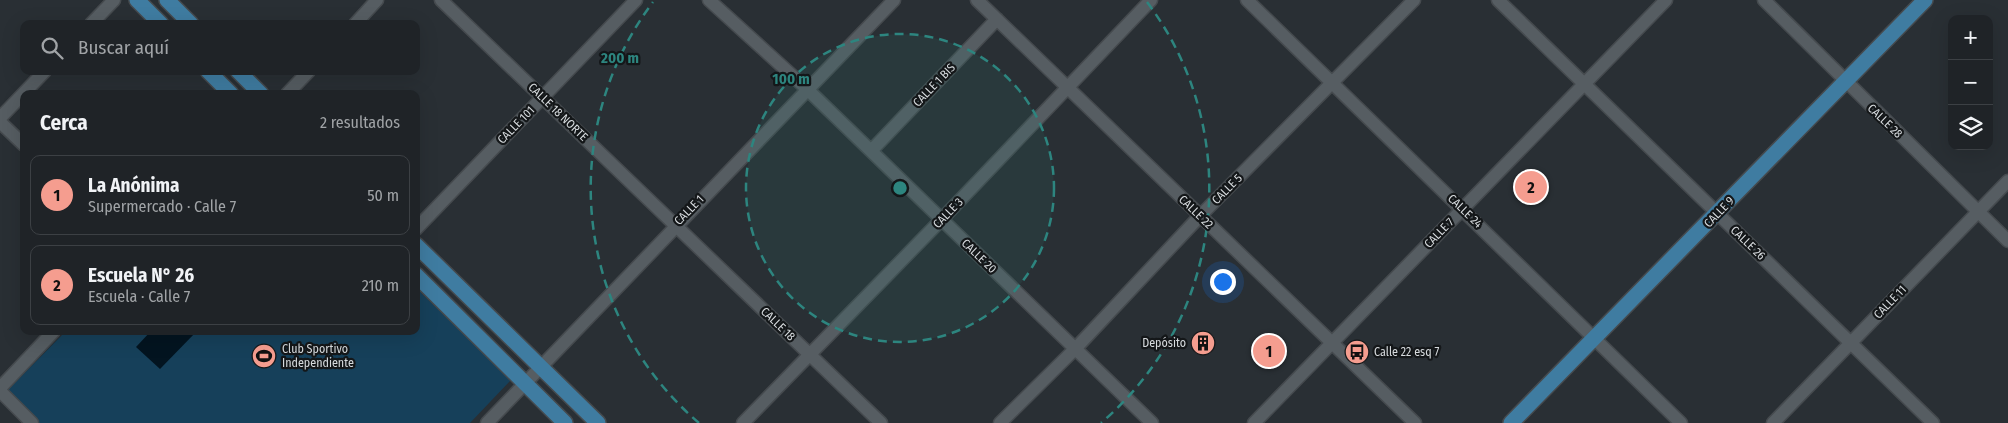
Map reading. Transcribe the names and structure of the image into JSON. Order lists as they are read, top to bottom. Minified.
{"streets":{"main road":["CALLE 9"],"street":["CALLE 1 BIS","CALLE 18 NORTE","CALLE 28","CALLE 101","CALLE 5","CALLE 1","CALLE 24","CALLE 22","CALLE 3","CALLE 7","CALLE 26","CALLE 20","CALLE 11","CALLE 18"]},"crossings":[["CALLE 1 BIS","CALLE 22"],["CALLE 1 BIS","CALLE 20"],["CALLE 18 NORTE","CALLE 101"],["CALLE 18 NORTE","CALLE 1"],["CALLE 18 NORTE","CALLE 18"],["CALLE 28","CALLE 9"],["CALLE 28","CALLE 11"],["CALLE 5","CALLE 24"],["CALLE 5","CALLE 22"],["CALLE 5","CALLE 20"],["CALLE 1","CALLE 20"],["CALLE 1","CALLE 18"],["CALLE 24","CALLE 9"],["CALLE 24","CALLE 7"],["CALLE 22","CALLE 3"],["CALLE 22","CALLE 7"],["CALLE 9","CALLE 26"],["CALLE 3","CALLE 20"],["CALLE 3","CALLE 18"],["CALLE 7","CALLE 26"],["CALLE 26","CALLE 11"]],"places":{"building":["Depósito"],"bus stop":["Calle 22 esq 7"],"sports":["Club Sportivo Independiente"]},"page":{"map_buttons":["+","−"],"search":"Buscar aquí","heading":["Cerca","2 resultados"],"list":[{"mark":"1","name":"La Anónima","note":"Supermercado · Calle 7","value":"50 m"},{"mark":"2","name":"Escuela N° 26","note":"Escuela · Calle 7","value":"210 m"}],"pins":["2","1"]},"rings":["200 m","100 m"]}
